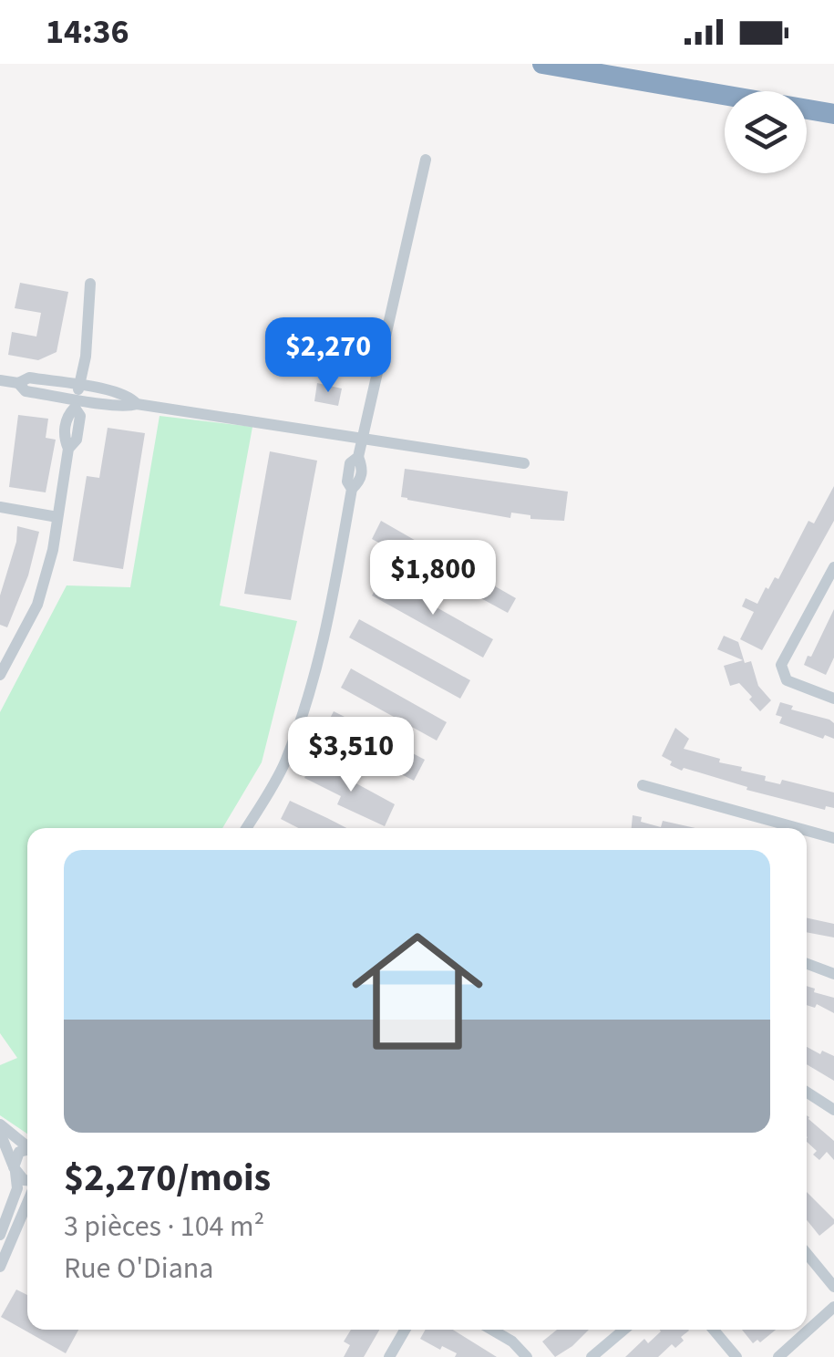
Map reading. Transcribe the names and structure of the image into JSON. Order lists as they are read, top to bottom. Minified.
{"page":{"status":"14:36","price":["$2,270","$1,800","$3,510"],"list":[{"name":"$2,270/mois","note":"3 pièces · 104 m² · Rue O'Diana"}]}}
